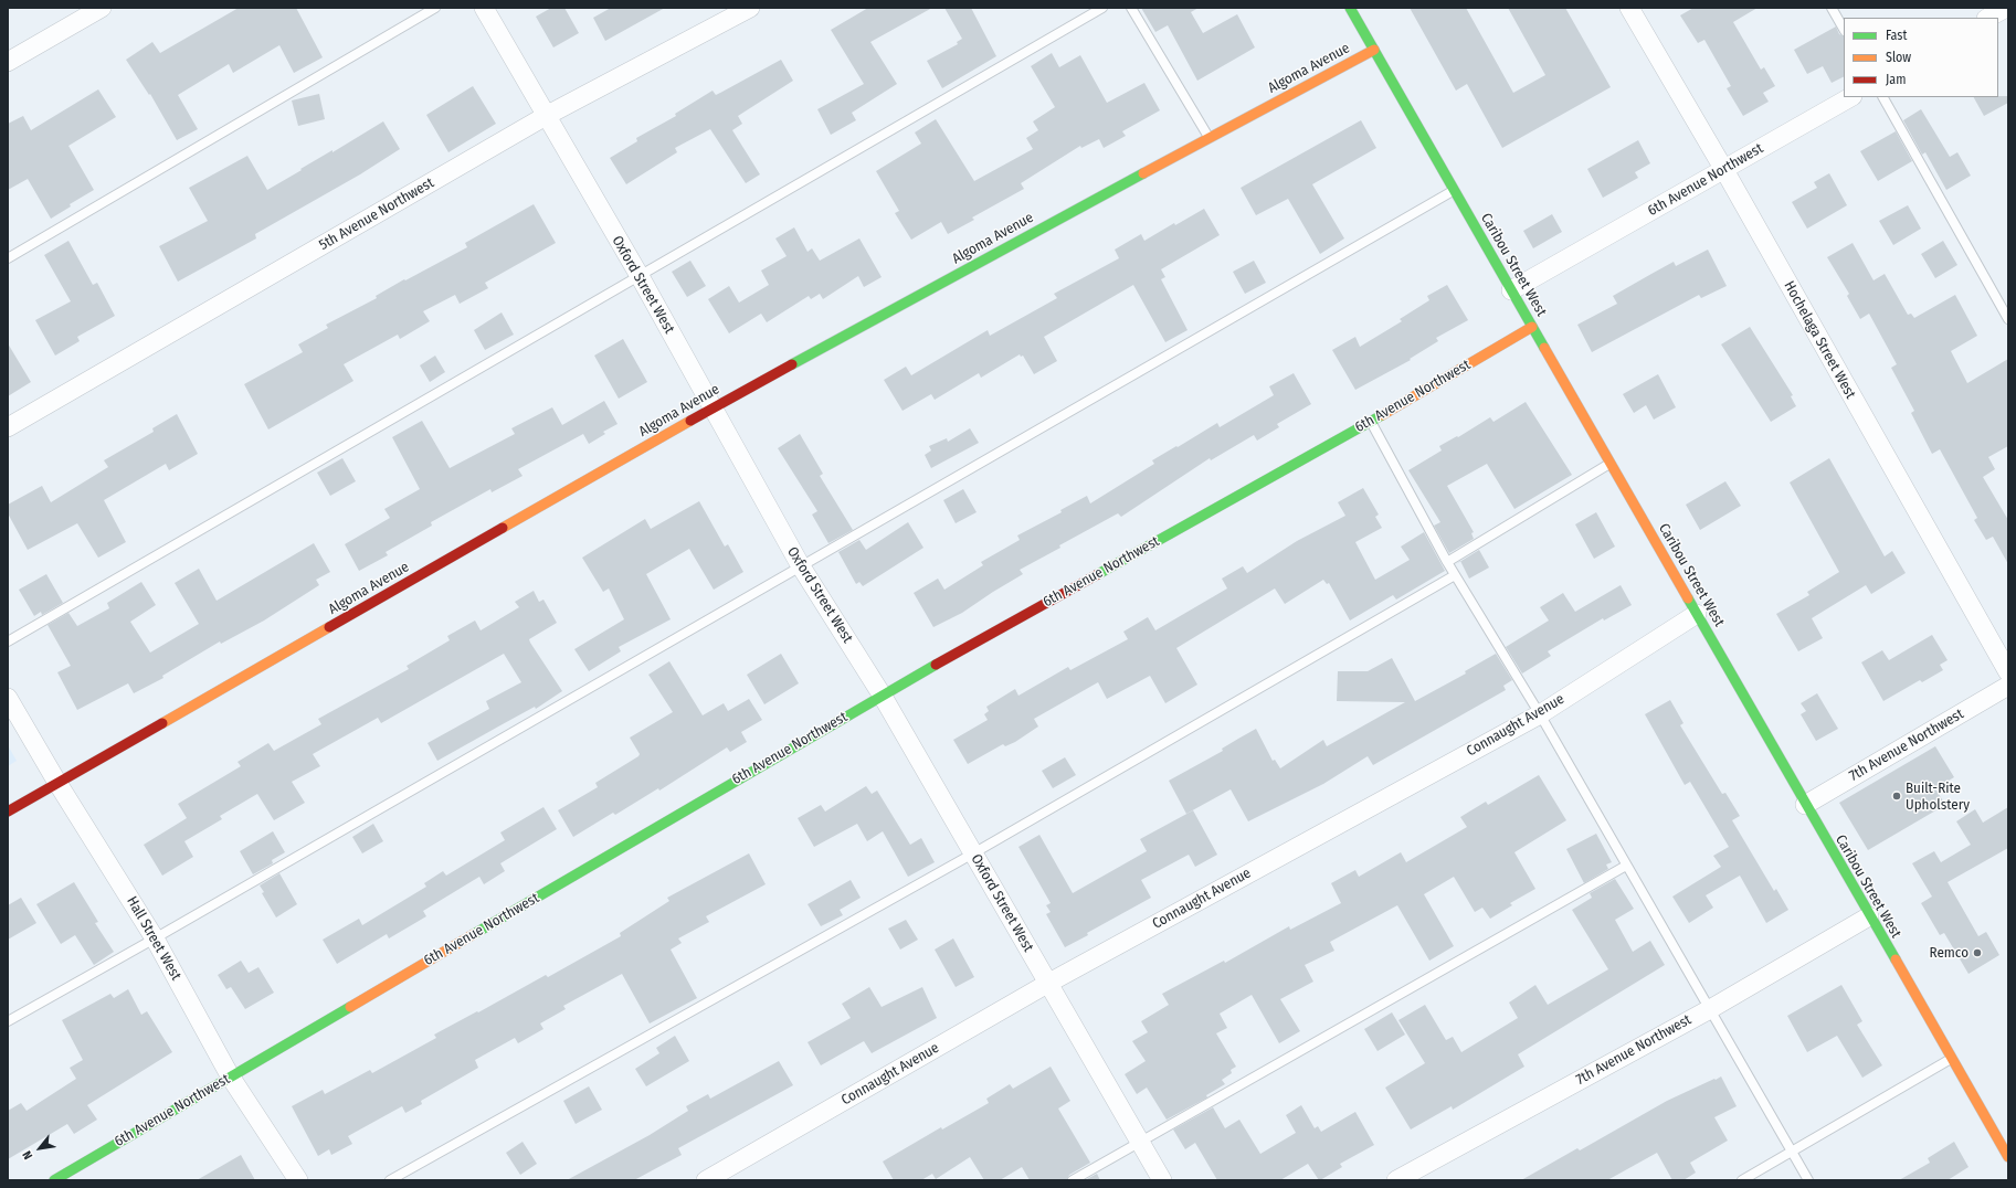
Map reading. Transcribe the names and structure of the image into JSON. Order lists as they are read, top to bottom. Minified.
{"streets":{"street":["Algoma Avenue","6th Avenue Northwest","5th Avenue Northwest","Caribou Street West","Oxford Street West","Hochelaga Street West","Connaught Avenue","7th Avenue Northwest","Hall Street West"]},"crossings":[["Algoma Avenue","Caribou Street West"],["Algoma Avenue","Oxford Street West"],["Algoma Avenue","Hall Street West"],["6th Avenue Northwest","Caribou Street West"],["6th Avenue Northwest","Oxford Street West"],["6th Avenue Northwest","Hochelaga Street West"],["6th Avenue Northwest","Hall Street West"],["5th Avenue Northwest","Oxford Street West"],["Caribou Street West","Connaught Avenue"],["Caribou Street West","7th Avenue Northwest"],["Oxford Street West","Connaught Avenue"]],"places":["Built-Rite Upholstery","Remco"],"legend":["Fast","Slow","Jam"],"north":"bottom left"}
